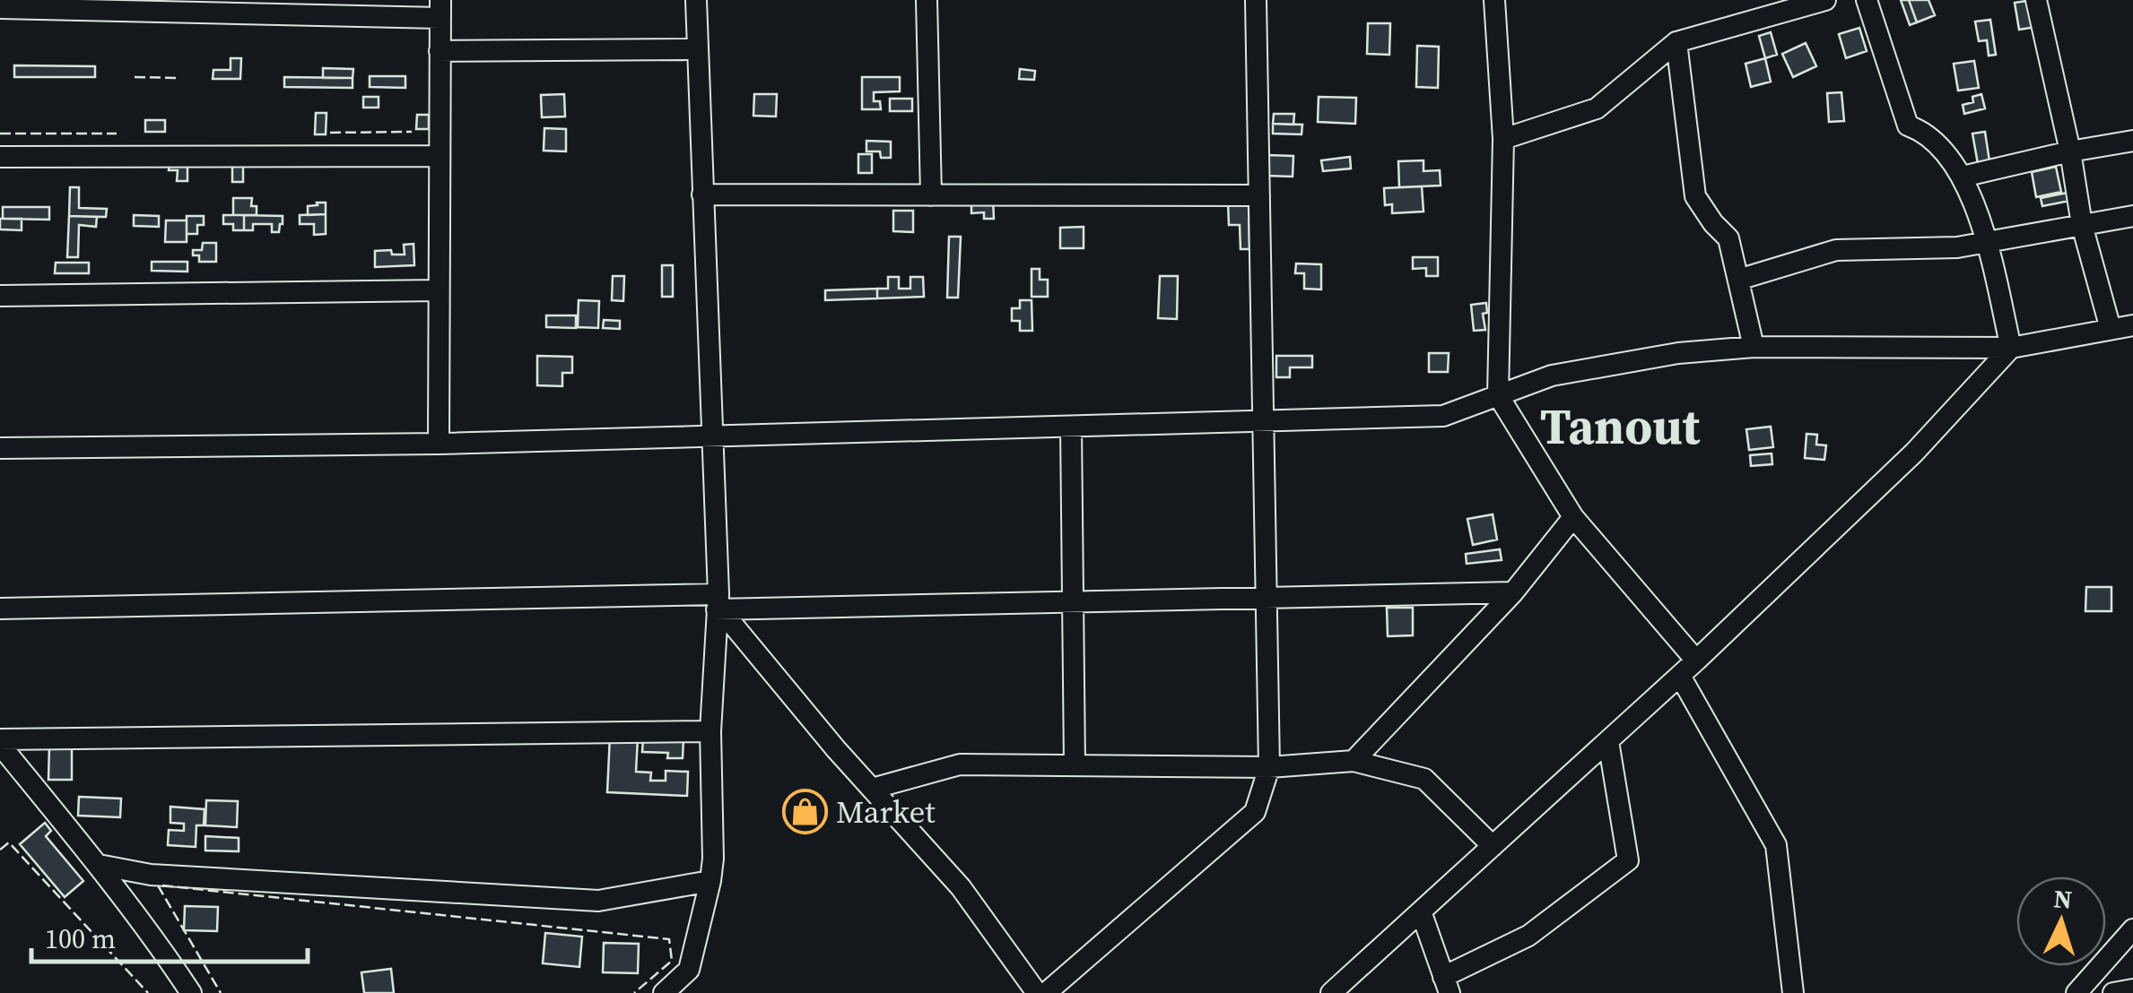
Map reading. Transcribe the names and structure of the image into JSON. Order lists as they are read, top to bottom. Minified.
{"districts":["Tanout"],"places":{"shop":["Market"]},"scale_bar":"100 m","north":"top"}
